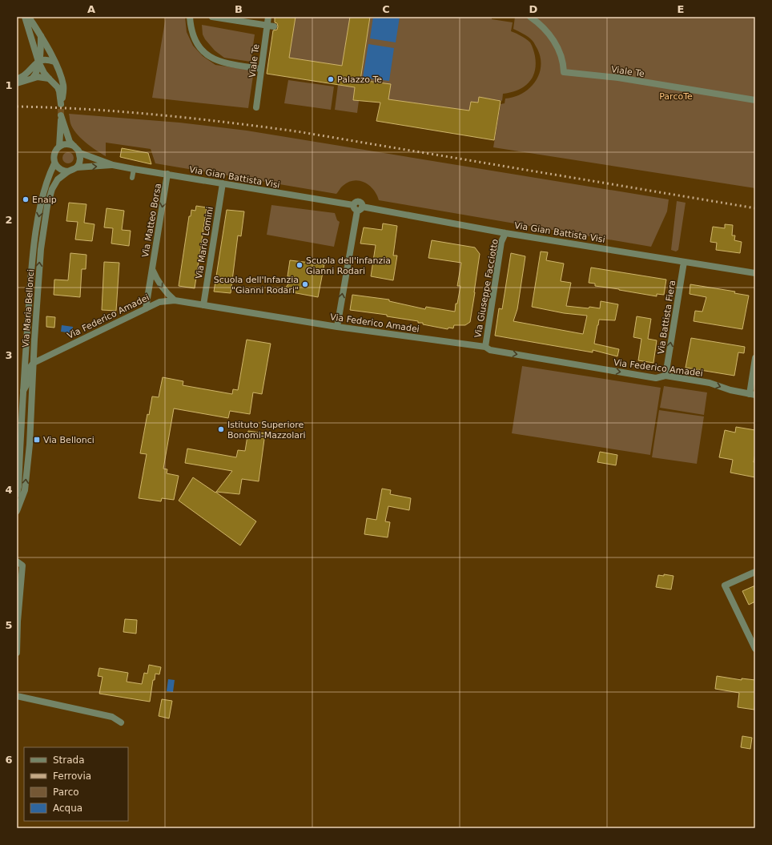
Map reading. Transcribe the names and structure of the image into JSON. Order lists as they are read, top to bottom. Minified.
{"streets":{"street":["Viale Te","Via Gian Battista Visi","Via Matteo Borsa","Via Mario Lomini","Via Giuseppe Facciotto","Via Maria Bellonci","Via Federico Amadei","Via Battista Fiera"]},"crossings":[["Via Gian Battista Visi","Via Matteo Borsa"],["Via Gian Battista Visi","Via Mario Lomini"],["Via Gian Battista Visi","Via Giuseppe Facciotto"],["Via Gian Battista Visi","Via Maria Bellonci"],["Via Gian Battista Visi","Via Battista Fiera"],["Via Matteo Borsa","Via Federico Amadei"],["Via Mario Lomini","Via Federico Amadei"],["Via Giuseppe Facciotto","Via Federico Amadei"],["Via Maria Bellonci","Via Federico Amadei"],["Via Federico Amadei","Via Battista Fiera"]],"one_way":["Via Matteo Borsa","Via Federico Amadei","Via Battista Fiera"],"parks":["ParcoTe"],"places":{"other":["Palazzo Te","Enaip","Scuola dell'infanzia Gianni Rodari","Scuola dell'Infanzia \"Gianni Rodari\"","Istituto Superiore Bonomi-Mazzolari"],"transit":["Via Bellonci"]},"legend":["Strada","Ferrovia","Parco","Acqua"],"grid":{"columns":["A","B","C","D","E"],"rows":["1","2","3","4","5","6"]}}
